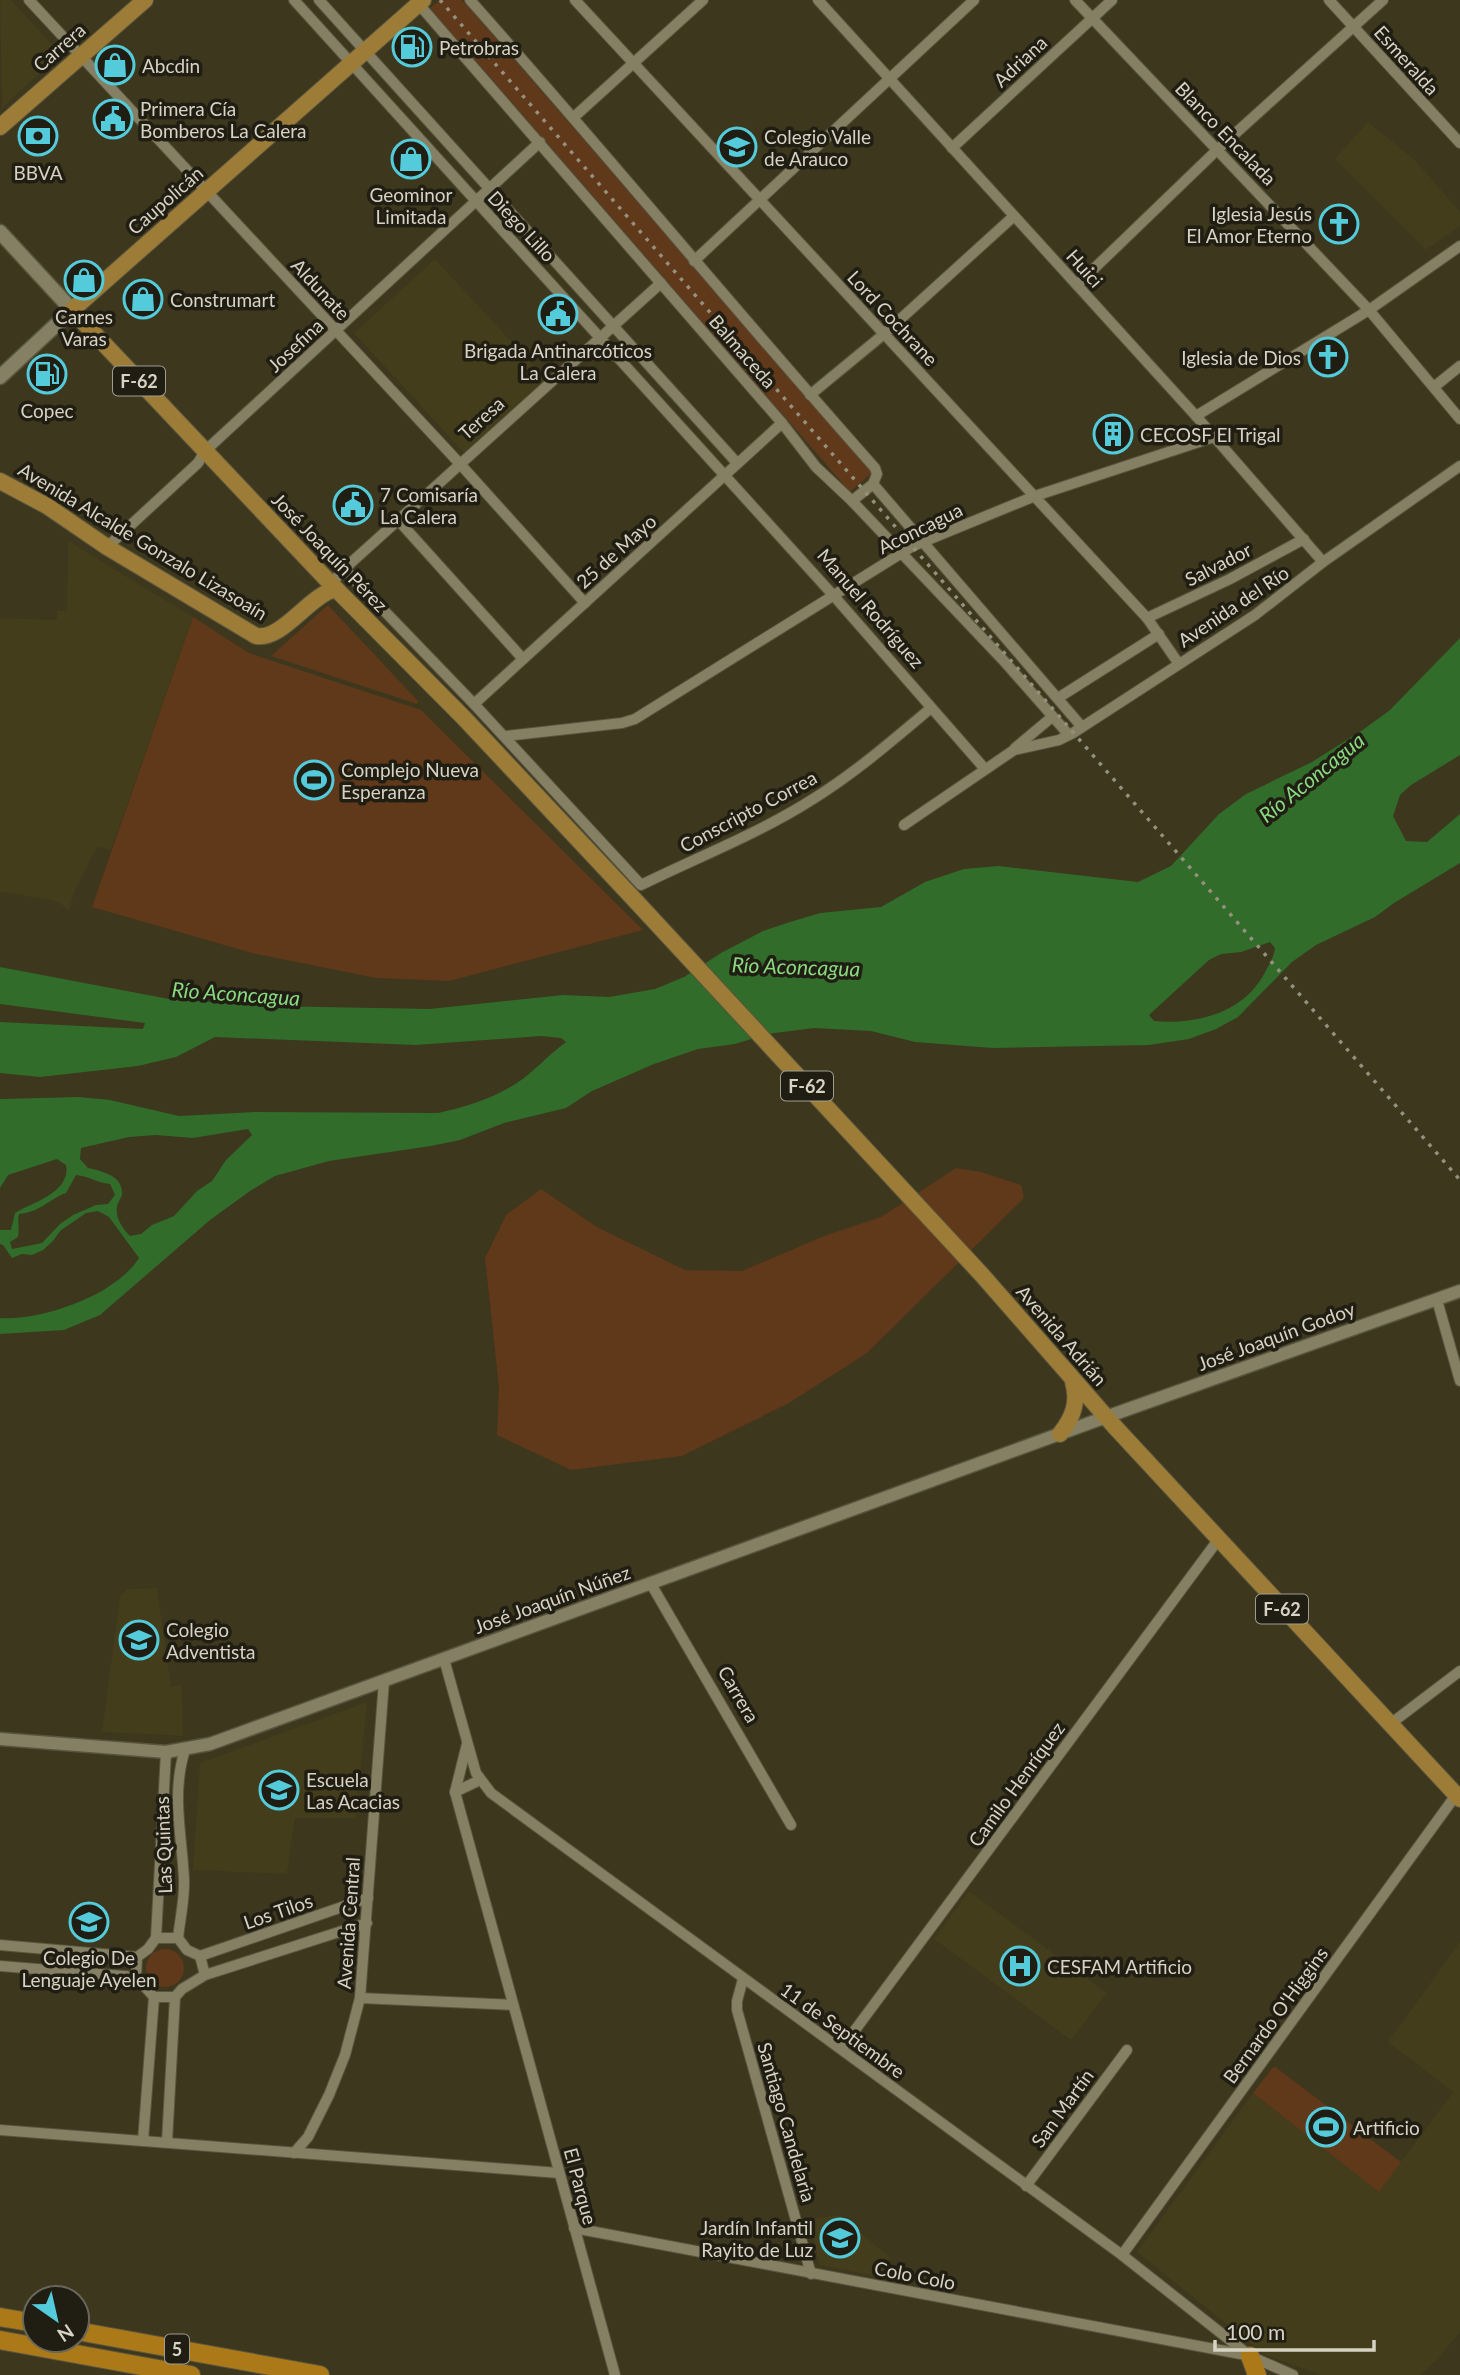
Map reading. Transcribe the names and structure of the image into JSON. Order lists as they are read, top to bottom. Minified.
{"streets":{"highway":["5"],"main road":["Carrera","Caupolicán","F-62","Teresa","Avenida Alcalde Gonzalo Lizasoaín","José Joaquín Pérez","Avenida Adrián"],"street":["Esmeralda","Adriana","Blanco Encalada","Diego Lillo","Huici","Aldunate","Lord Cochrane","Josefina","Balmaceda","Aconcagua","25 de Mayo","Salvador","Avenida del Río","Manuel Rodríguez","Conscripto Correa","José Joaquín Godoy","José Joaquín Núñez","Camilo Henríquez","Las Quintas","Los Tilos","Avenida Central","Bernardo O'Higgins","11 de Septiembre","San Martín","Santiago Candelaria","El Parque","Colo Colo"]},"crossings":[["Carrera","Aldunate"],["Carrera","José Joaquín Núñez"],["Adriana","Blanco Encalada"],["Adriana","Huici"],["Caupolicán","Diego Lillo"],["Caupolicán","Aldunate"],["Caupolicán","Balmaceda"],["Caupolicán","José Joaquín Pérez"],["Diego Lillo","Josefina"],["Diego Lillo","Teresa"],["Diego Lillo","25 de Mayo"],["Diego Lillo","Manuel Rodríguez"],["Huici","Aconcagua"],["Huici","Salvador"],["Huici","Avenida del Río"],["Aldunate","Josefina"],["Aldunate","Teresa"],["Aldunate","25 de Mayo"],["Lord Cochrane","Aconcagua"],["Lord Cochrane","Salvador"],["Lord Cochrane","Avenida del Río"],["Josefina","Balmaceda"],["Josefina","Avenida Alcalde Gonzalo Lizasoaín"],["Josefina","José Joaquín Pérez"],["Balmaceda","Teresa"],["Balmaceda","Aconcagua"],["Balmaceda","25 de Mayo"],["Balmaceda","Avenida del Río"],["Teresa","Avenida Alcalde Gonzalo Lizasoaín"],["Teresa","José Joaquín Pérez"],["Aconcagua","José Joaquín Pérez"],["Aconcagua","Manuel Rodríguez"],["25 de Mayo","José Joaquín Pérez"],["25 de Mayo","Manuel Rodríguez"],["José Joaquín Pérez","Conscripto Correa"],["José Joaquín Pérez","Avenida Adrián"],["Avenida del Río","Manuel Rodríguez"],["Manuel Rodríguez","Conscripto Correa"],["Conscripto Correa","Avenida Adrián"],["Avenida Adrián","José Joaquín Godoy"],["Avenida Adrián","José Joaquín Núñez"],["Avenida Adrián","Camilo Henríquez"],["Avenida Adrián","Bernardo O'Higgins"],["José Joaquín Godoy","José Joaquín Núñez"],["José Joaquín Núñez","Las Quintas"],["José Joaquín Núñez","Avenida Central"],["José Joaquín Núñez","11 de Septiembre"],["Camilo Henríquez","11 de Septiembre"],["Las Quintas","Los Tilos"],["Los Tilos","Avenida Central"],["Bernardo O'Higgins","11 de Septiembre"],["11 de Septiembre","San Martín"],["11 de Septiembre","Santiago Candelaria"],["11 de Septiembre","El Parque"],["11 de Septiembre","Colo Colo"],["Santiago Candelaria","Colo Colo"],["El Parque","Colo Colo"]],"water":["Río Aconcagua"],"places":{"fuel station":["Petrobras","Copec"],"shop":["Abcdin","Geominor Limitada","Carnes Varas","Construmart"],"public building":["Primera Cía Bomberos La Calera","Brigada Antinarcóticos La Calera","7 Comisaría La Calera"],"bank":["BBVA"],"school or university":["Colegio Valle de Arauco","Colegio Adventista","Escuela Las Acacias","Colegio De Lenguaje Ayelen","Jardín Infantil Rayito de Luz"],"church":["Iglesia Jesús El Amor Eterno","Iglesia de Dios"],"building":["CECOSF El Trigal"],"sports":["Complejo Nueva Esperanza","Artificio"],"hospital":["CESFAM Artificio"]},"scale_bar":"100 m","north":"bottom right"}
